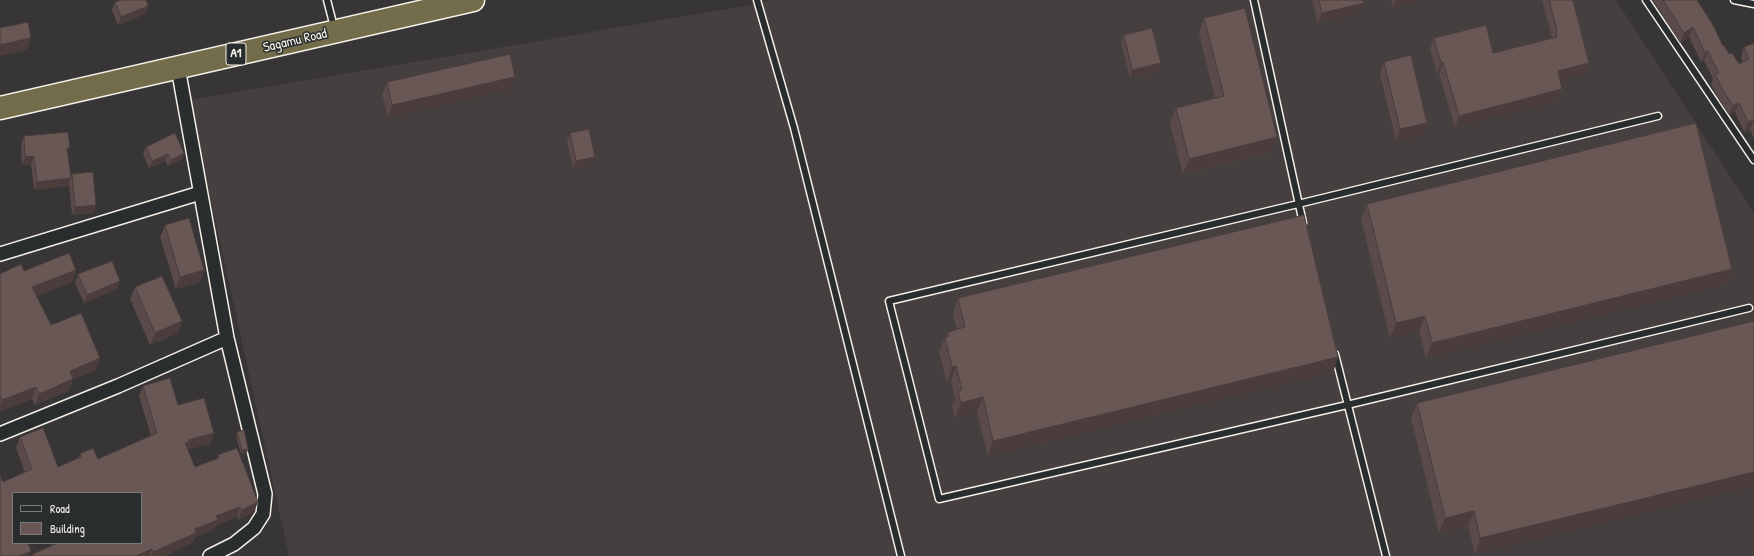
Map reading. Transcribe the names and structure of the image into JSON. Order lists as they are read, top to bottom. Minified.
{"streets":{"highway":["Sagamu Road","A1"]},"legend":["Road","Building"]}
